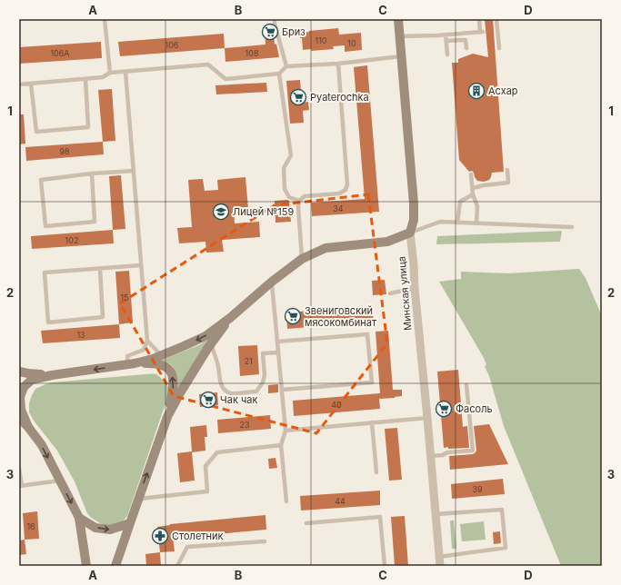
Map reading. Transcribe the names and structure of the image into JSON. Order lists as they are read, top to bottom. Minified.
{"streets":{"street":["Минская улица"]},"places":{"supermarket":["Бриз","Pyaterochka","Звениговский мясокомбинат","Чак чак","Фасоль"],"building":["Асхар"],"school or university":["Лицей №159"],"pharmacy":["Столетник"]},"house_numbers":["110","10","106","106А","108","98","34","102","15","13","21","40","23","39","44","16"],"grid":{"columns":["A","B","C","D"],"rows":["1","2","3"]}}
